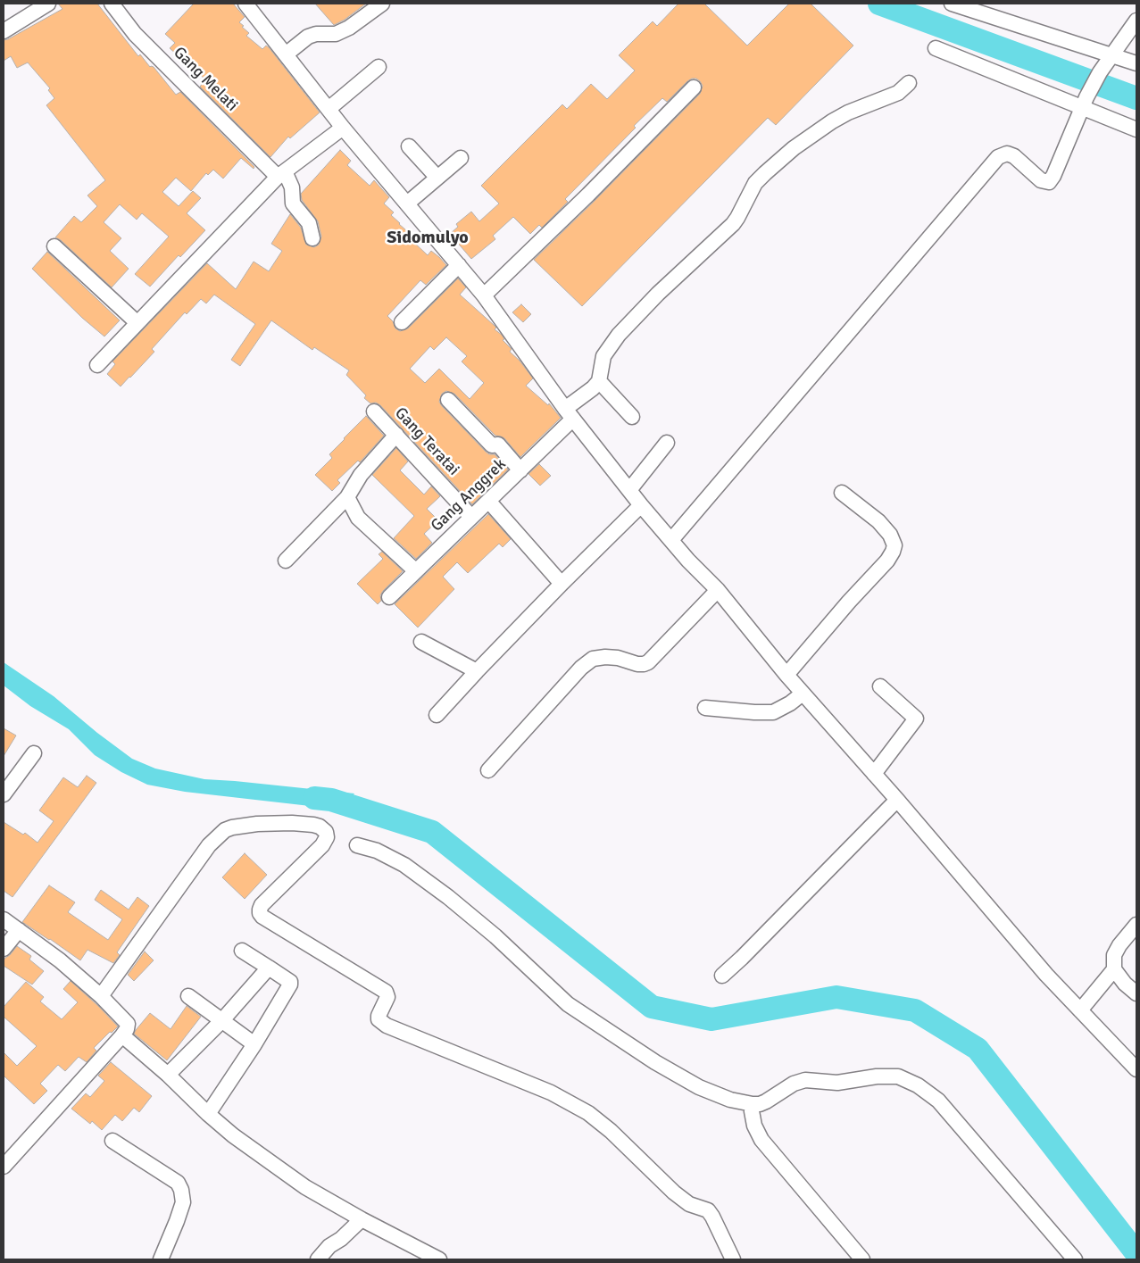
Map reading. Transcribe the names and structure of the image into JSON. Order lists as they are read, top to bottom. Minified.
{"streets":{"street":["Gang Melati","Gang Teratai","Gang Anggrek"]},"crossings":[["Gang Teratai","Gang Anggrek"]],"districts":["Sidomulyo"]}
